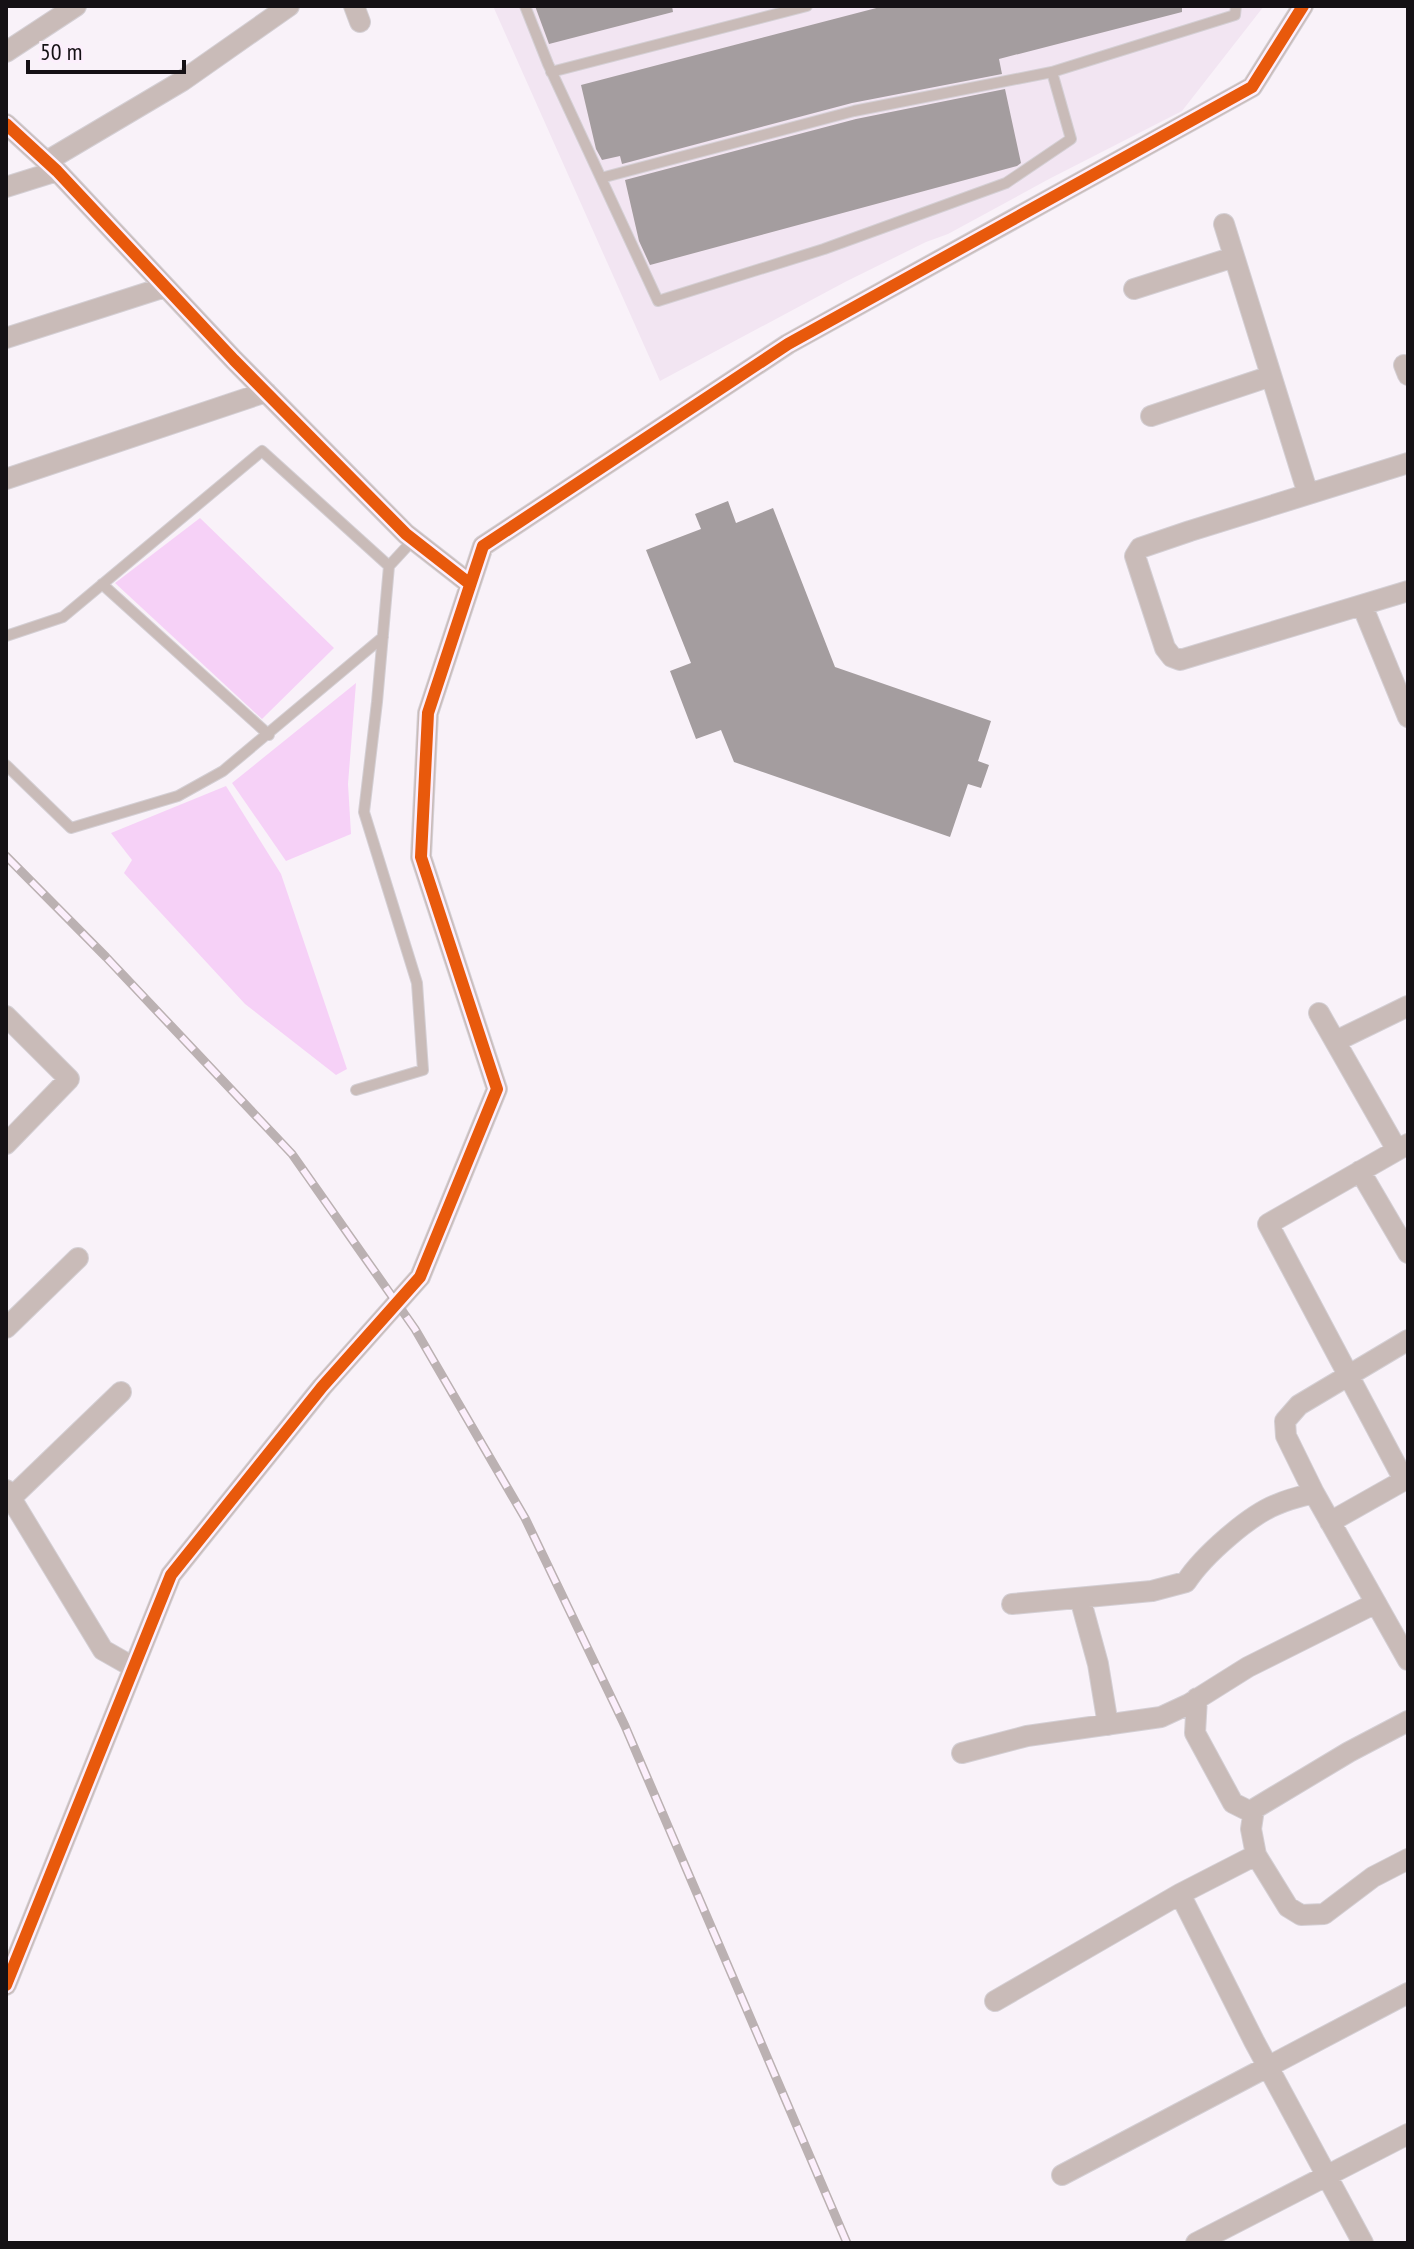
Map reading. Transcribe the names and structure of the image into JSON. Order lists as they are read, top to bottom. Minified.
{"scale_bar":"50 m"}
